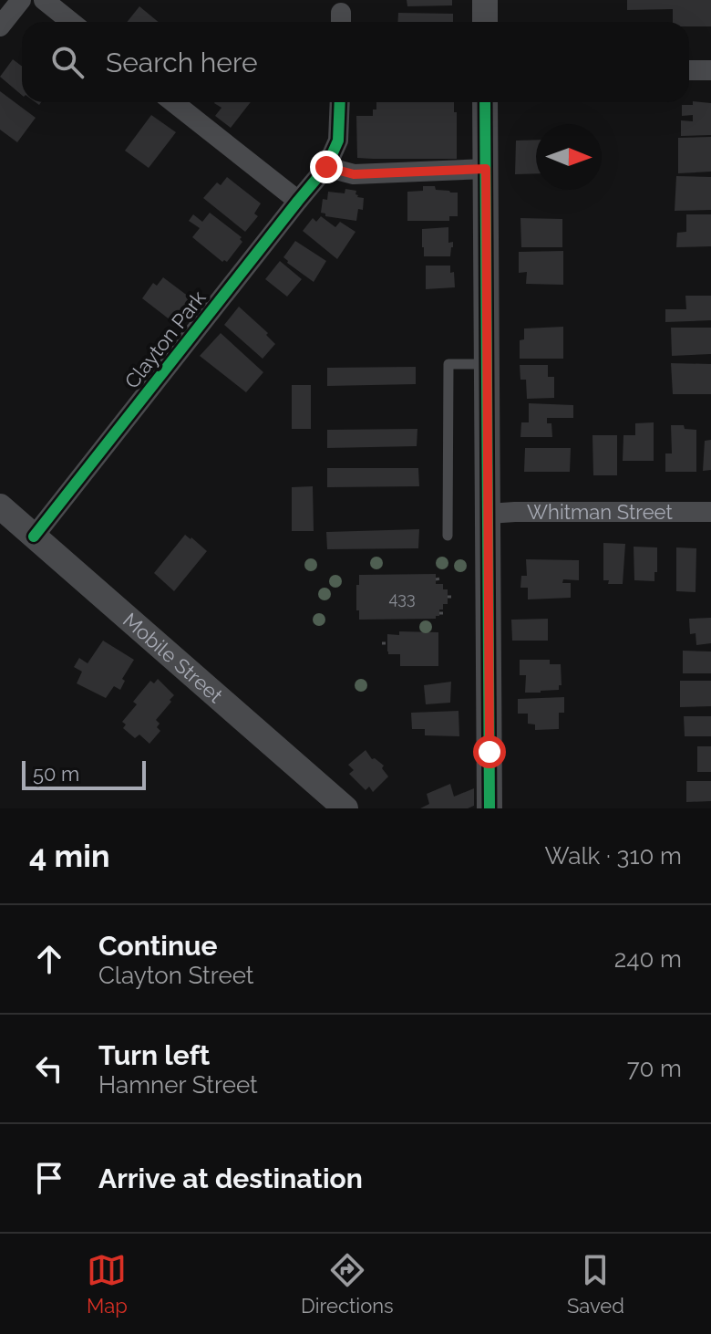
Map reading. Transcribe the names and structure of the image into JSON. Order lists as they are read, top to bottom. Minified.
{"streets":{"street":["Clayton Park","Whitman Street","Mobile Street"]},"crossings":[["Clayton Park","Mobile Street"]],"house_numbers":["433"],"scale_bar":"50 m","north":"right","page":{"search":"Search here","scale":"50 m","heading":["4 min","Walk · 310 m"],"list":[["Continue","Clayton Street","240 m"],["Turn left","Hamner Street","70 m"],"Arrive at destination"],"nav":["Map","Directions","Saved"]}}
